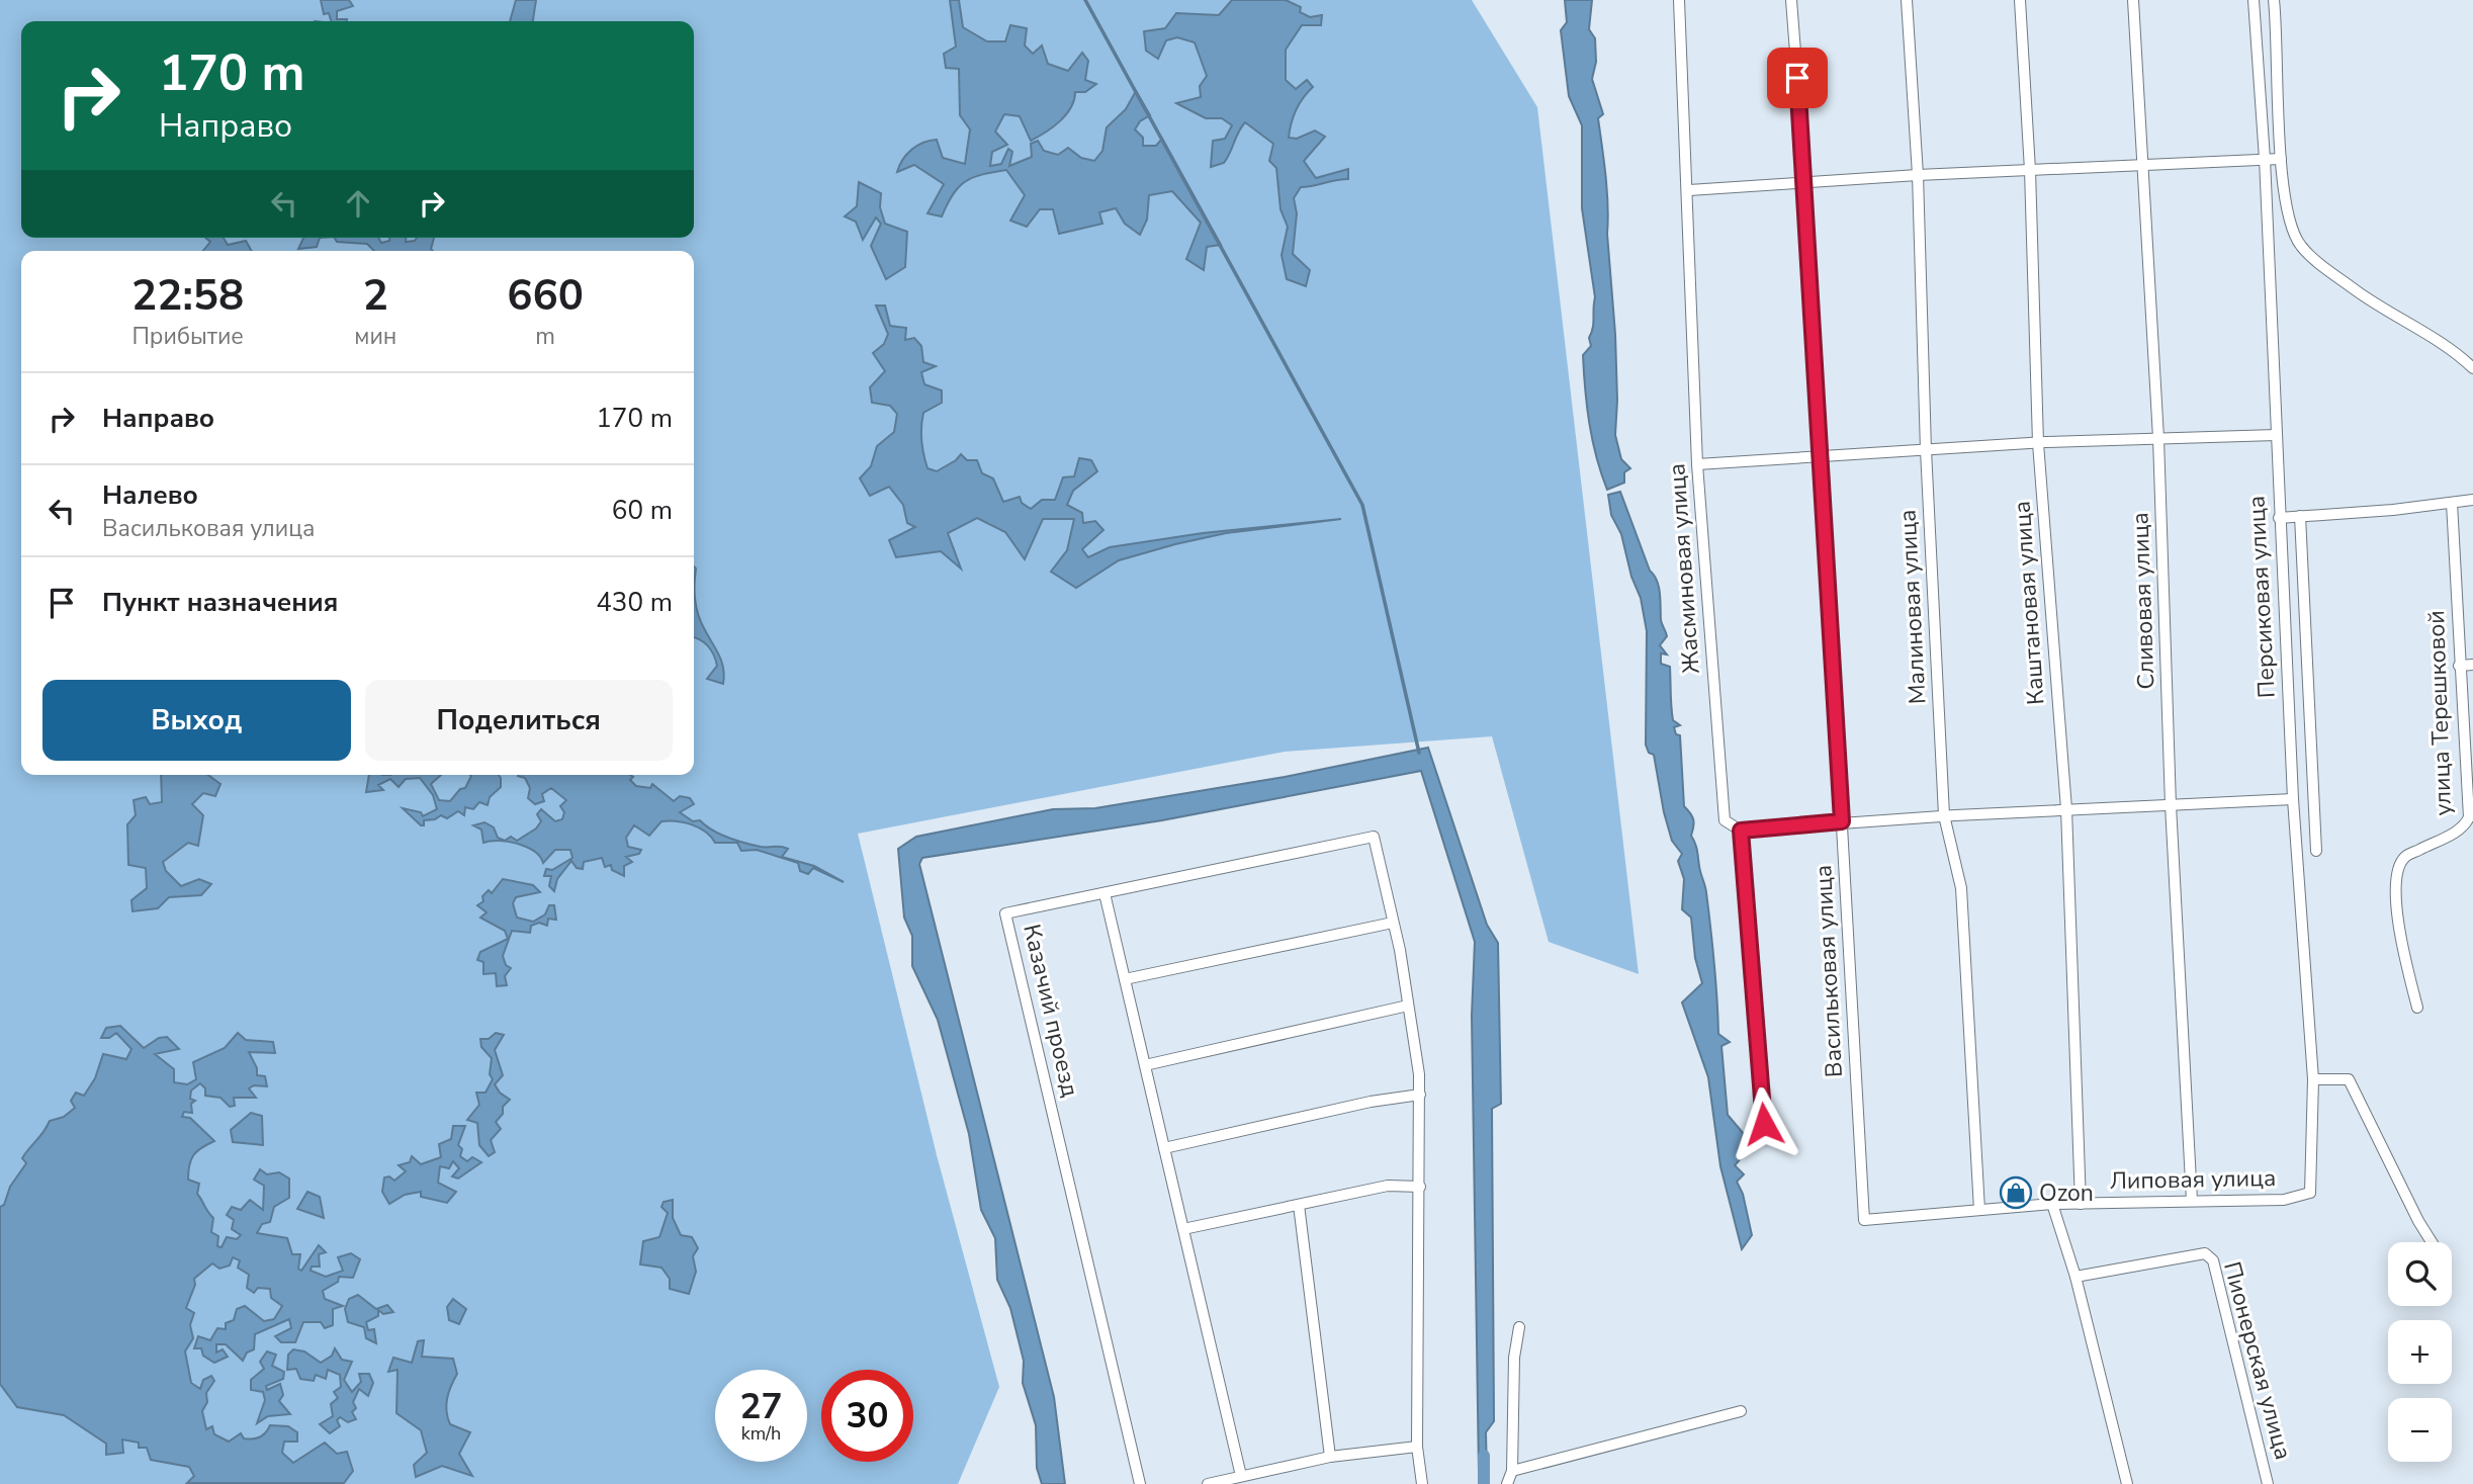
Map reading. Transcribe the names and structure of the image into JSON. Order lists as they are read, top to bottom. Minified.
{"streets":{"street":["Жасминовая улица","Персиковая улица","Сливовая улица","Каштановая улица","Малиновая улица","улица Терешковой","Васильковая улица","Казачий проезд","Липовая улица","Пионерская улица"]},"crossings":[["Персиковая улица","Липовая улица"],["Сливовая улица","Липовая улица"],["Каштановая улица","Липовая улица"],["Малиновая улица","Липовая улица"],["Васильковая улица","Липовая улица"]],"places":{"shop":["Ozon"]},"page":{"turn":["170 m","Направо"],"eta":["22:58","Прибытие","2","мин","660","m"],"list":[{"name":"Направо","value":"170 m"},{"name":"Налево","note":"Васильковая улица","value":"60 m"},{"name":"Пункт назначения","value":"430 m"}],"buttons":["Выход","Поделиться"],"map_buttons":["+","−"],"speed":"27 km/h","limit":"30"}}
